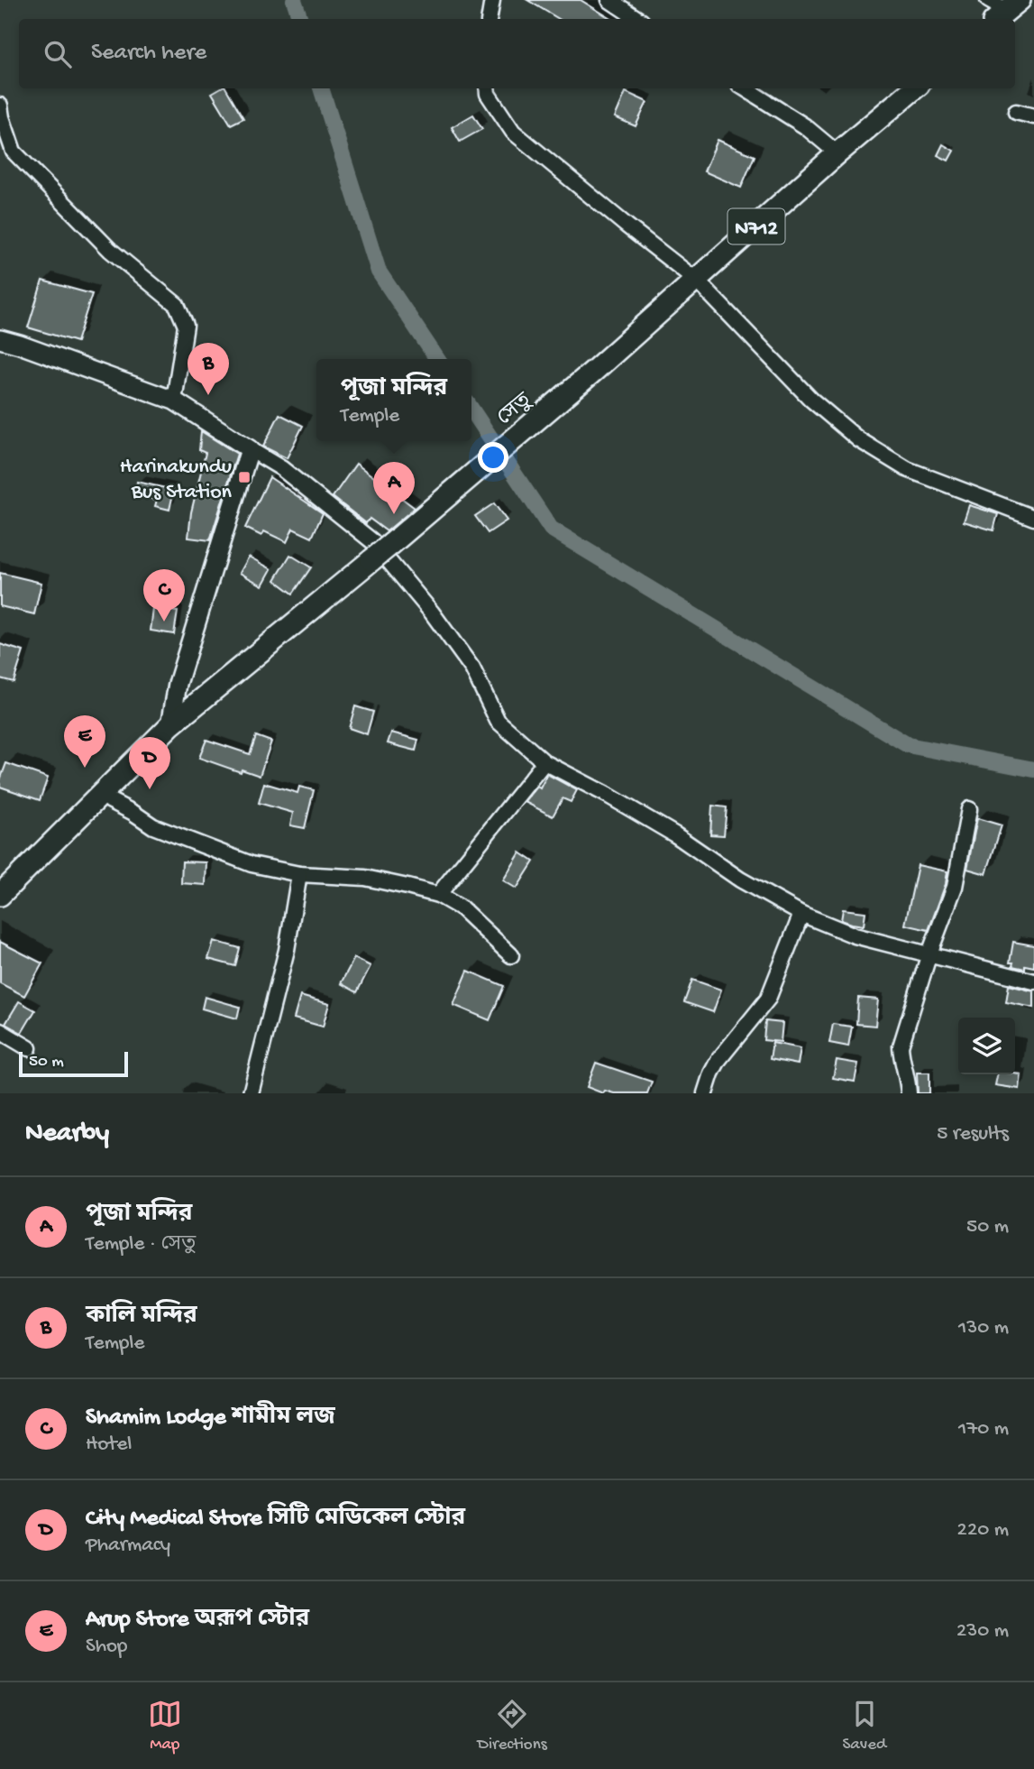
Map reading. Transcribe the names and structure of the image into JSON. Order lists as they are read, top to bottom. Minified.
{"streets":{"highway":["N712","সেতু"]},"crossings":[["N712","সেতু"]],"places":{"transit":["Harinakundu Bus Station"]},"scale_bar":"50 m","page":{"search":"Search here","pins":["B","A","C","E","D"],"popup":["পূজা মন্দির","Temple"],"scale":"50 m","heading":["Nearby","5 results"],"list":[{"mark":"A","name":"পূজা মন্দির","note":"Temple · সেতু","value":"50 m"},{"mark":"B","name":"কালি মন্দির","note":"Temple","value":"130 m"},{"mark":"C","name":"Shamim Lodge শামীম লজ","note":"Hotel","value":"170 m"},{"mark":"D","name":"City Medical Store সিটি মেডিকেল স্টোর","note":"Pharmacy","value":"220 m"},{"mark":"E","name":"Arup Store অরূপ স্টোর","note":"Shop","value":"230 m"}],"nav":["Map","Directions","Saved"]}}
